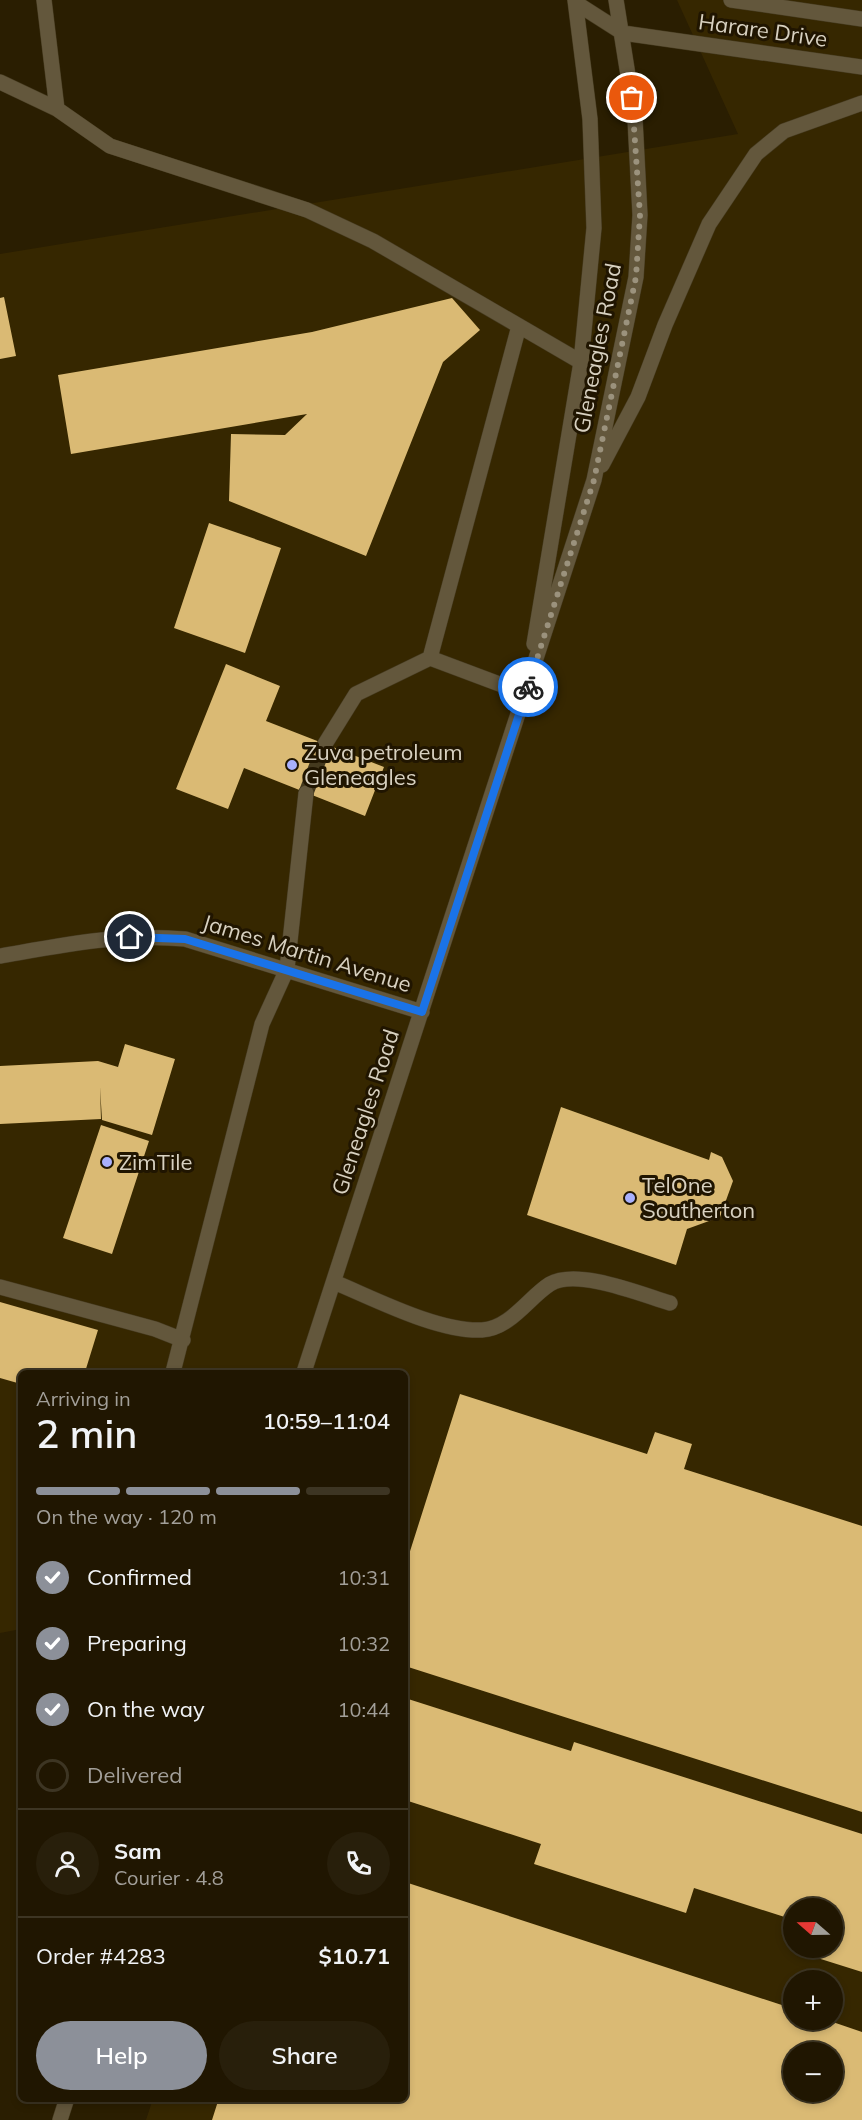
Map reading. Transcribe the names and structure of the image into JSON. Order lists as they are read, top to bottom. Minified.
{"streets":{"street":["Harare Drive","Gleneagles Road","James Martin Avenue"]},"crossings":[["Harare Drive","Gleneagles Road"],["Gleneagles Road","James Martin Avenue"]],"places":["Zuva petroleum Gleneagles","ZimTile","TelOne Southerton"],"north":"left","page":{"heading":["2 min","Arriving in","10:59–11:04"],"panel":["Sam","Courier · 4.8","Order #4283","$10.71"],"bar":"On the way · 120 m","list":[["Confirmed","10:31"],["Preparing","10:32"],["On the way","10:44"],"Delivered"],"map_buttons":["+","−"],"buttons":["Help","Share"]}}
